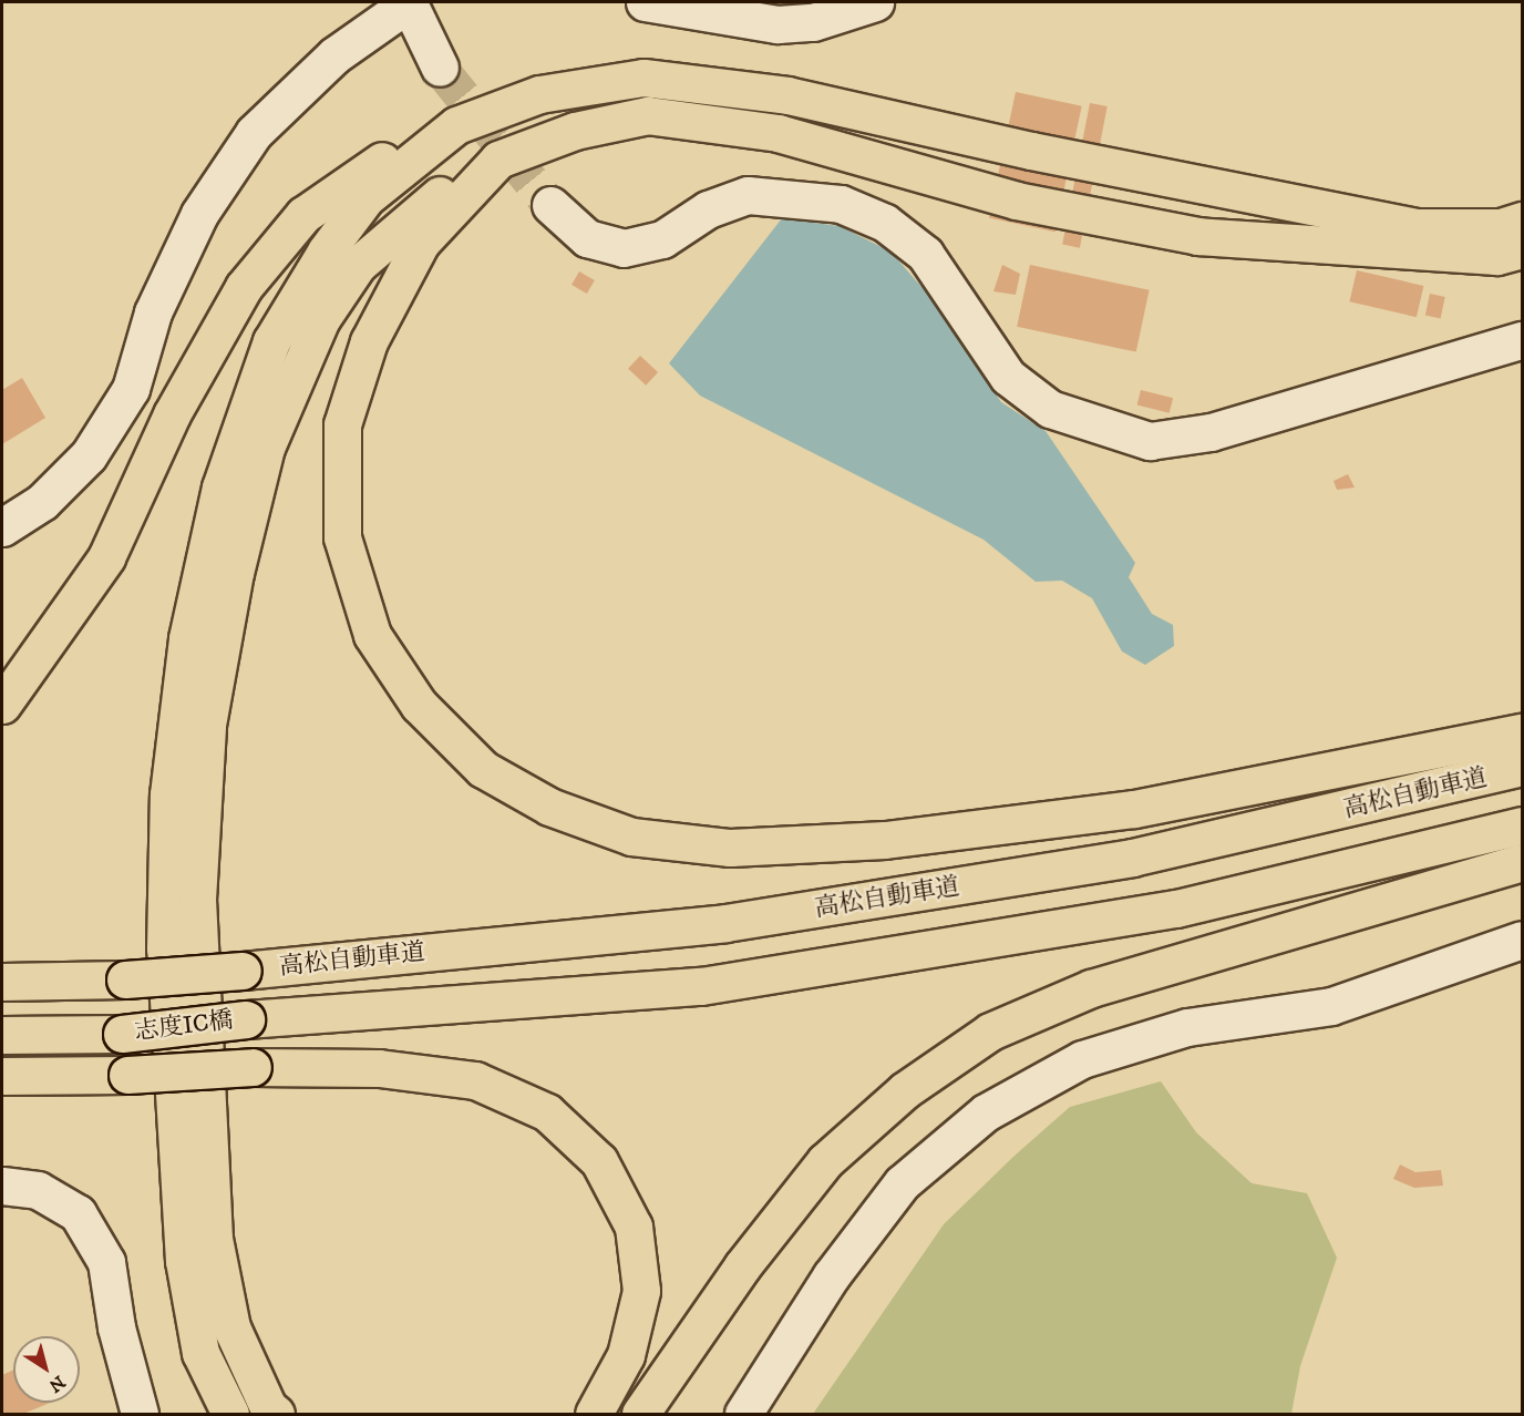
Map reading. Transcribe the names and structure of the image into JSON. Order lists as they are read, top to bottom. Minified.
{"streets":{"highway":["高松自動車道","志度IC橋"]},"crossings":[["高松自動車道","志度IC橋"]],"north":"bottom right"}
